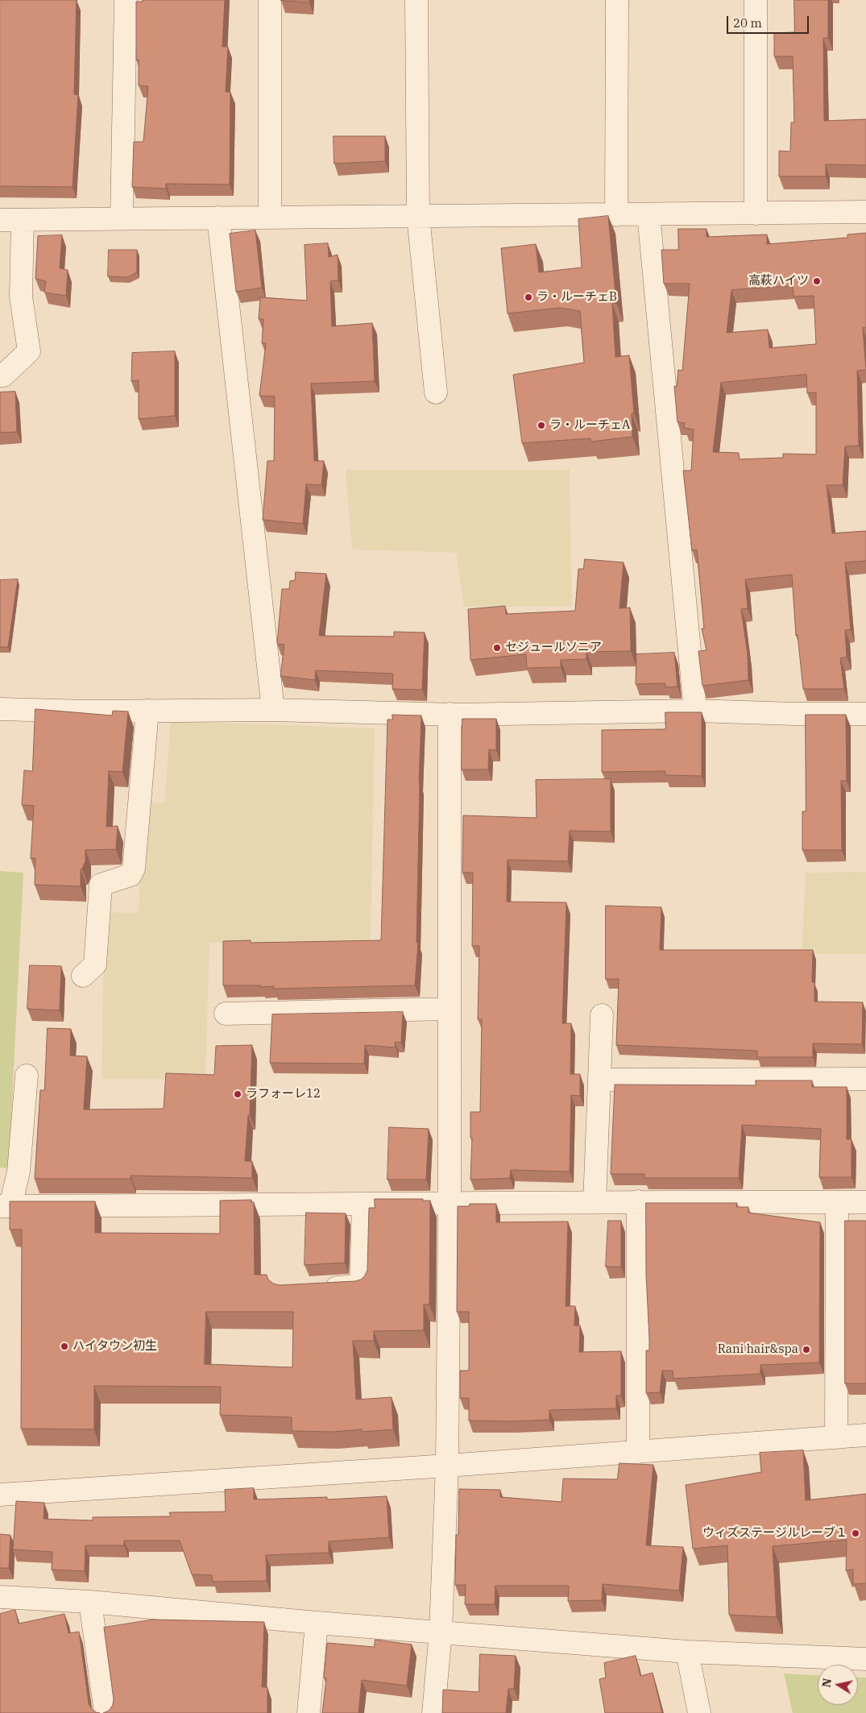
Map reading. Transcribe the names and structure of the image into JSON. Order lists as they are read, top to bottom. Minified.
{"places":["高萩ハイツ","ラ・ルーチェB","ラ・ルーチェA","セジュールソニア","ラフォーレ12","ハイタウン初生","Rani hair&spa","ウィズステージルレーブ１"],"scale_bar":"20 m","north":"left"}
